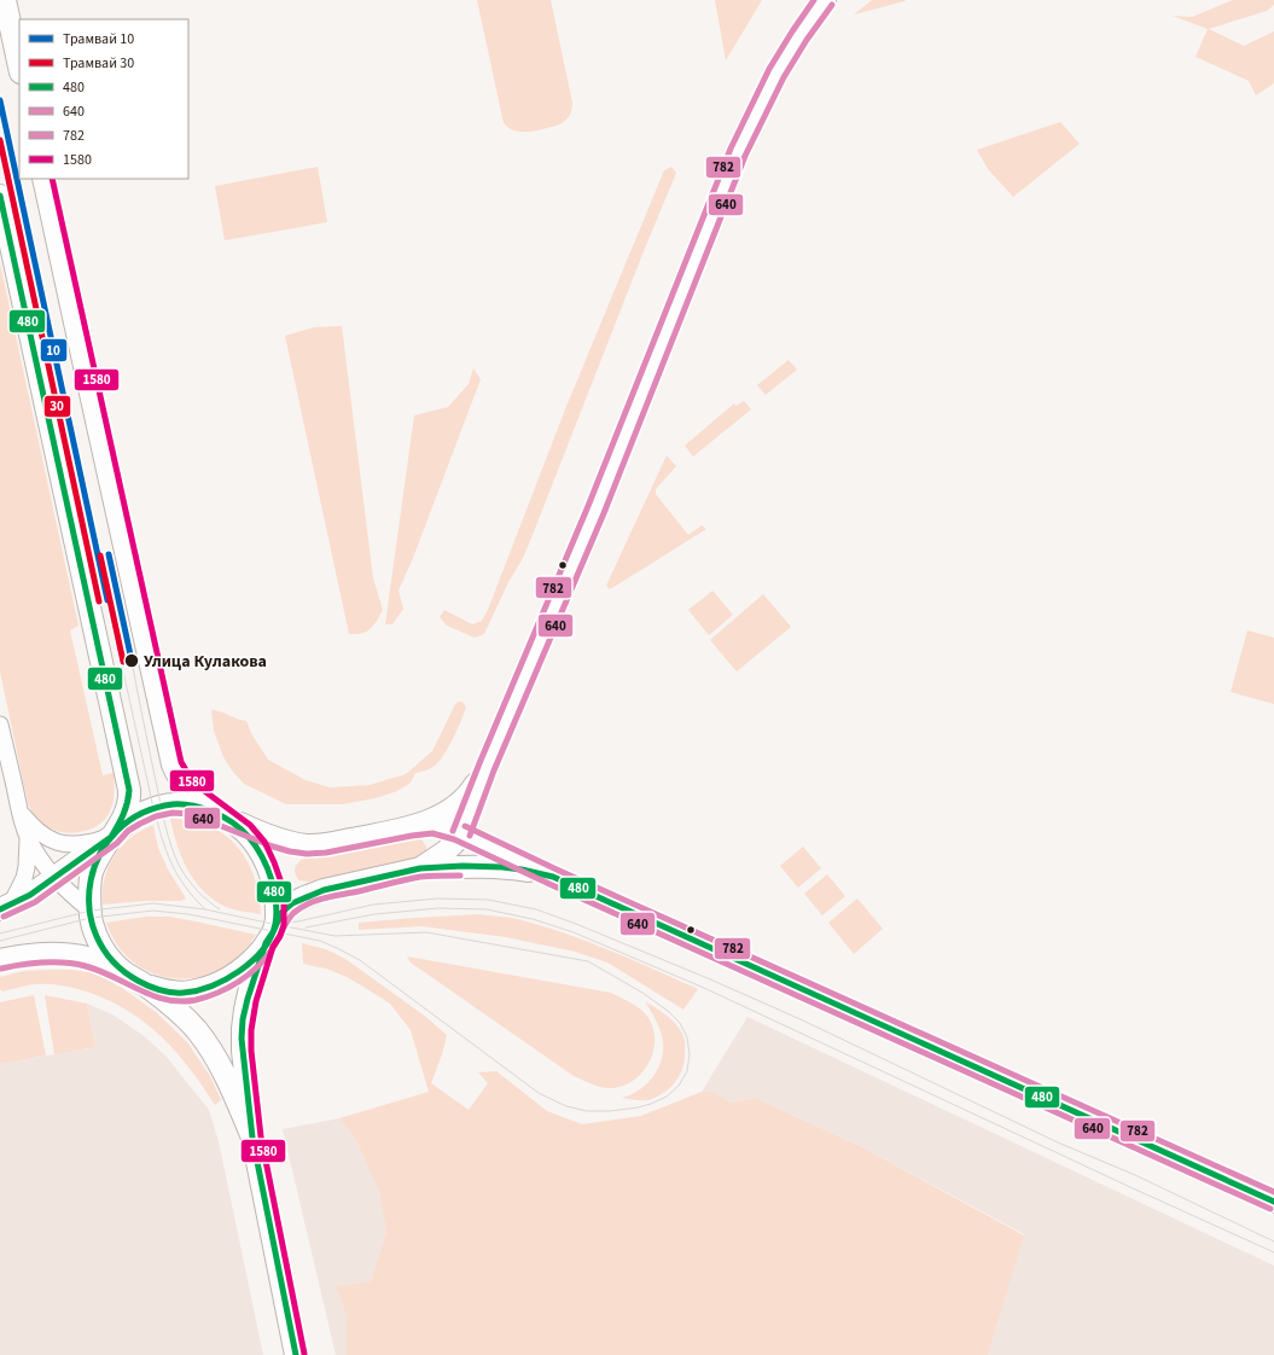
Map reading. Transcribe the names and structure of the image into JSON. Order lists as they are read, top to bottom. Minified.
{"places":["Улица Кулакова"],"lines":["transit line 782","transit line 640","tram line 10","tram line 30","transit line 1580","transit line 480"],"legend":["Трамвай 10","Трамвай 30","480","640","782","1580"]}
